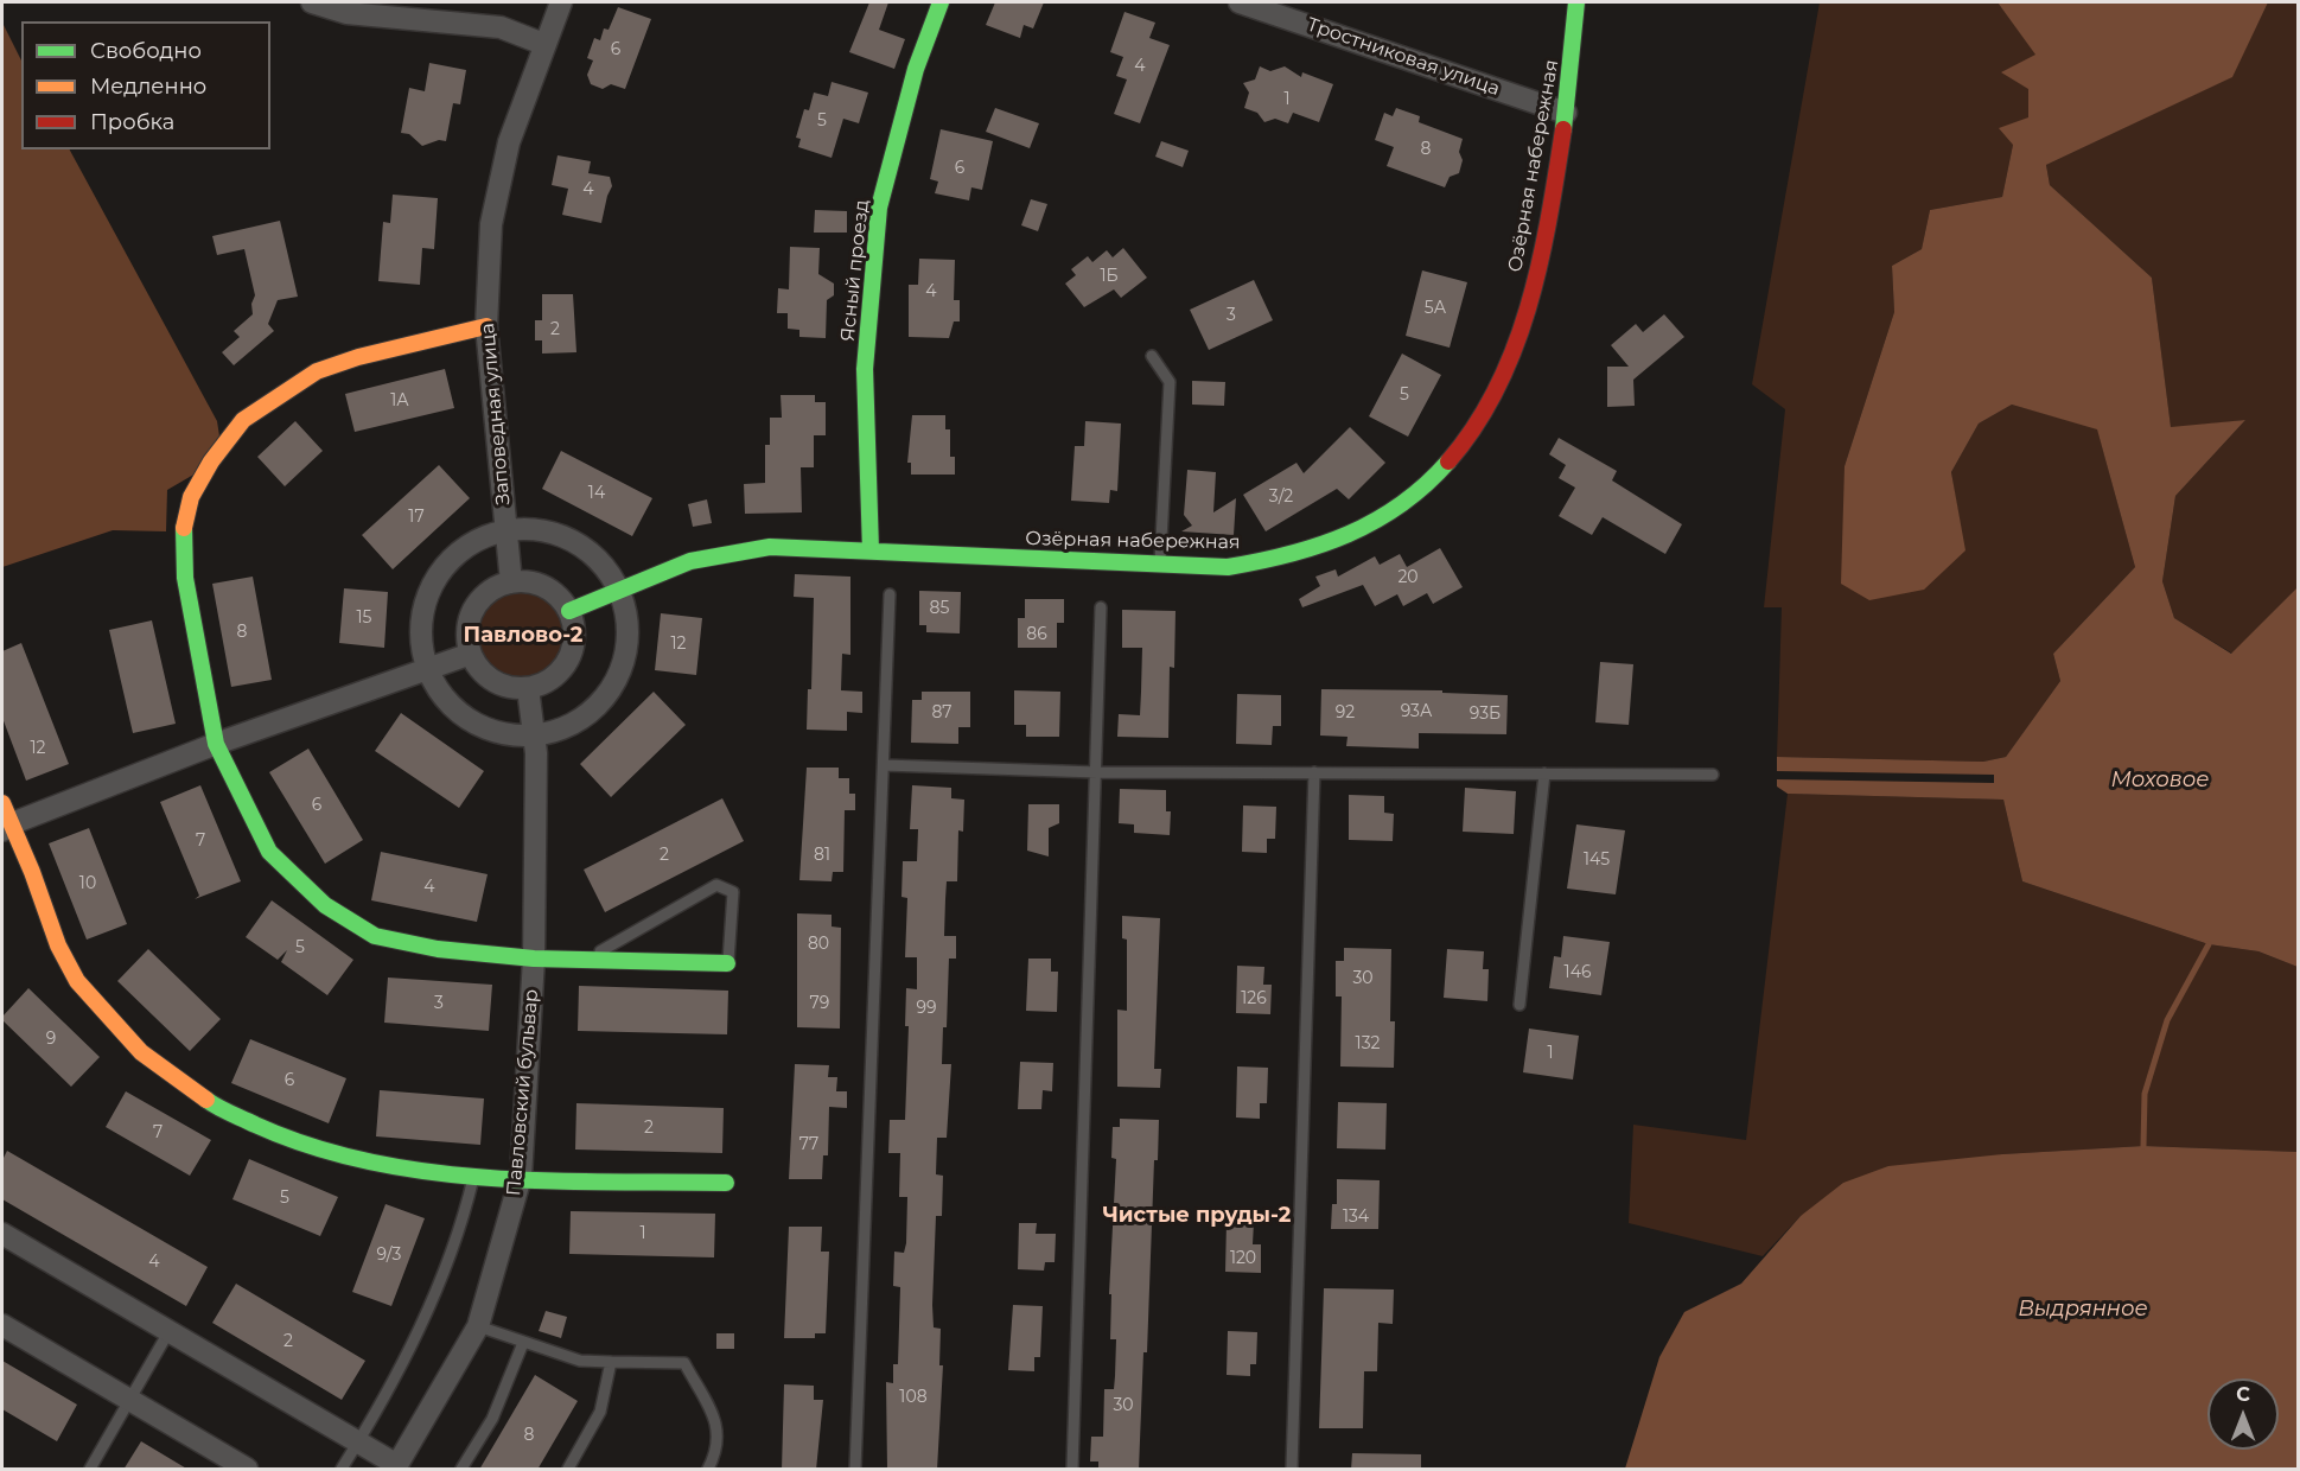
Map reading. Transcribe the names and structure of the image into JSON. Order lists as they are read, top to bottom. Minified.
{"streets":{"street":["Тростниковая улица","Озёрная набережная","Ясный проезд","Заповедная улица","Павловский бульвар"]},"crossings":[["Тростниковая улица","Озёрная набережная"],["Озёрная набережная","Ясный проезд"],["Озёрная набережная","Заповедная улица"],["Озёрная набережная","Павловский бульвар"],["Заповедная улица","Павловский бульвар"]],"districts":["Павлово-2","Чистые пруды-2"],"water":["Моховое","Выдрянное"],"house_numbers":["6","4","1","5","8","6","4","1Б","4","5А","3","2","5","1А","14","3/2","17","20","85","15","8","86","12","93А","87","92","93Б","12","6","7","2","81","145","10","4","80","5","146","30","126","3","79","99","9","132","1","6","2","7","77","5","134","1","9/3","120","4","2","108","30","8"],"legend":["Свободно","Медленно","Пробка"],"north":"top"}
